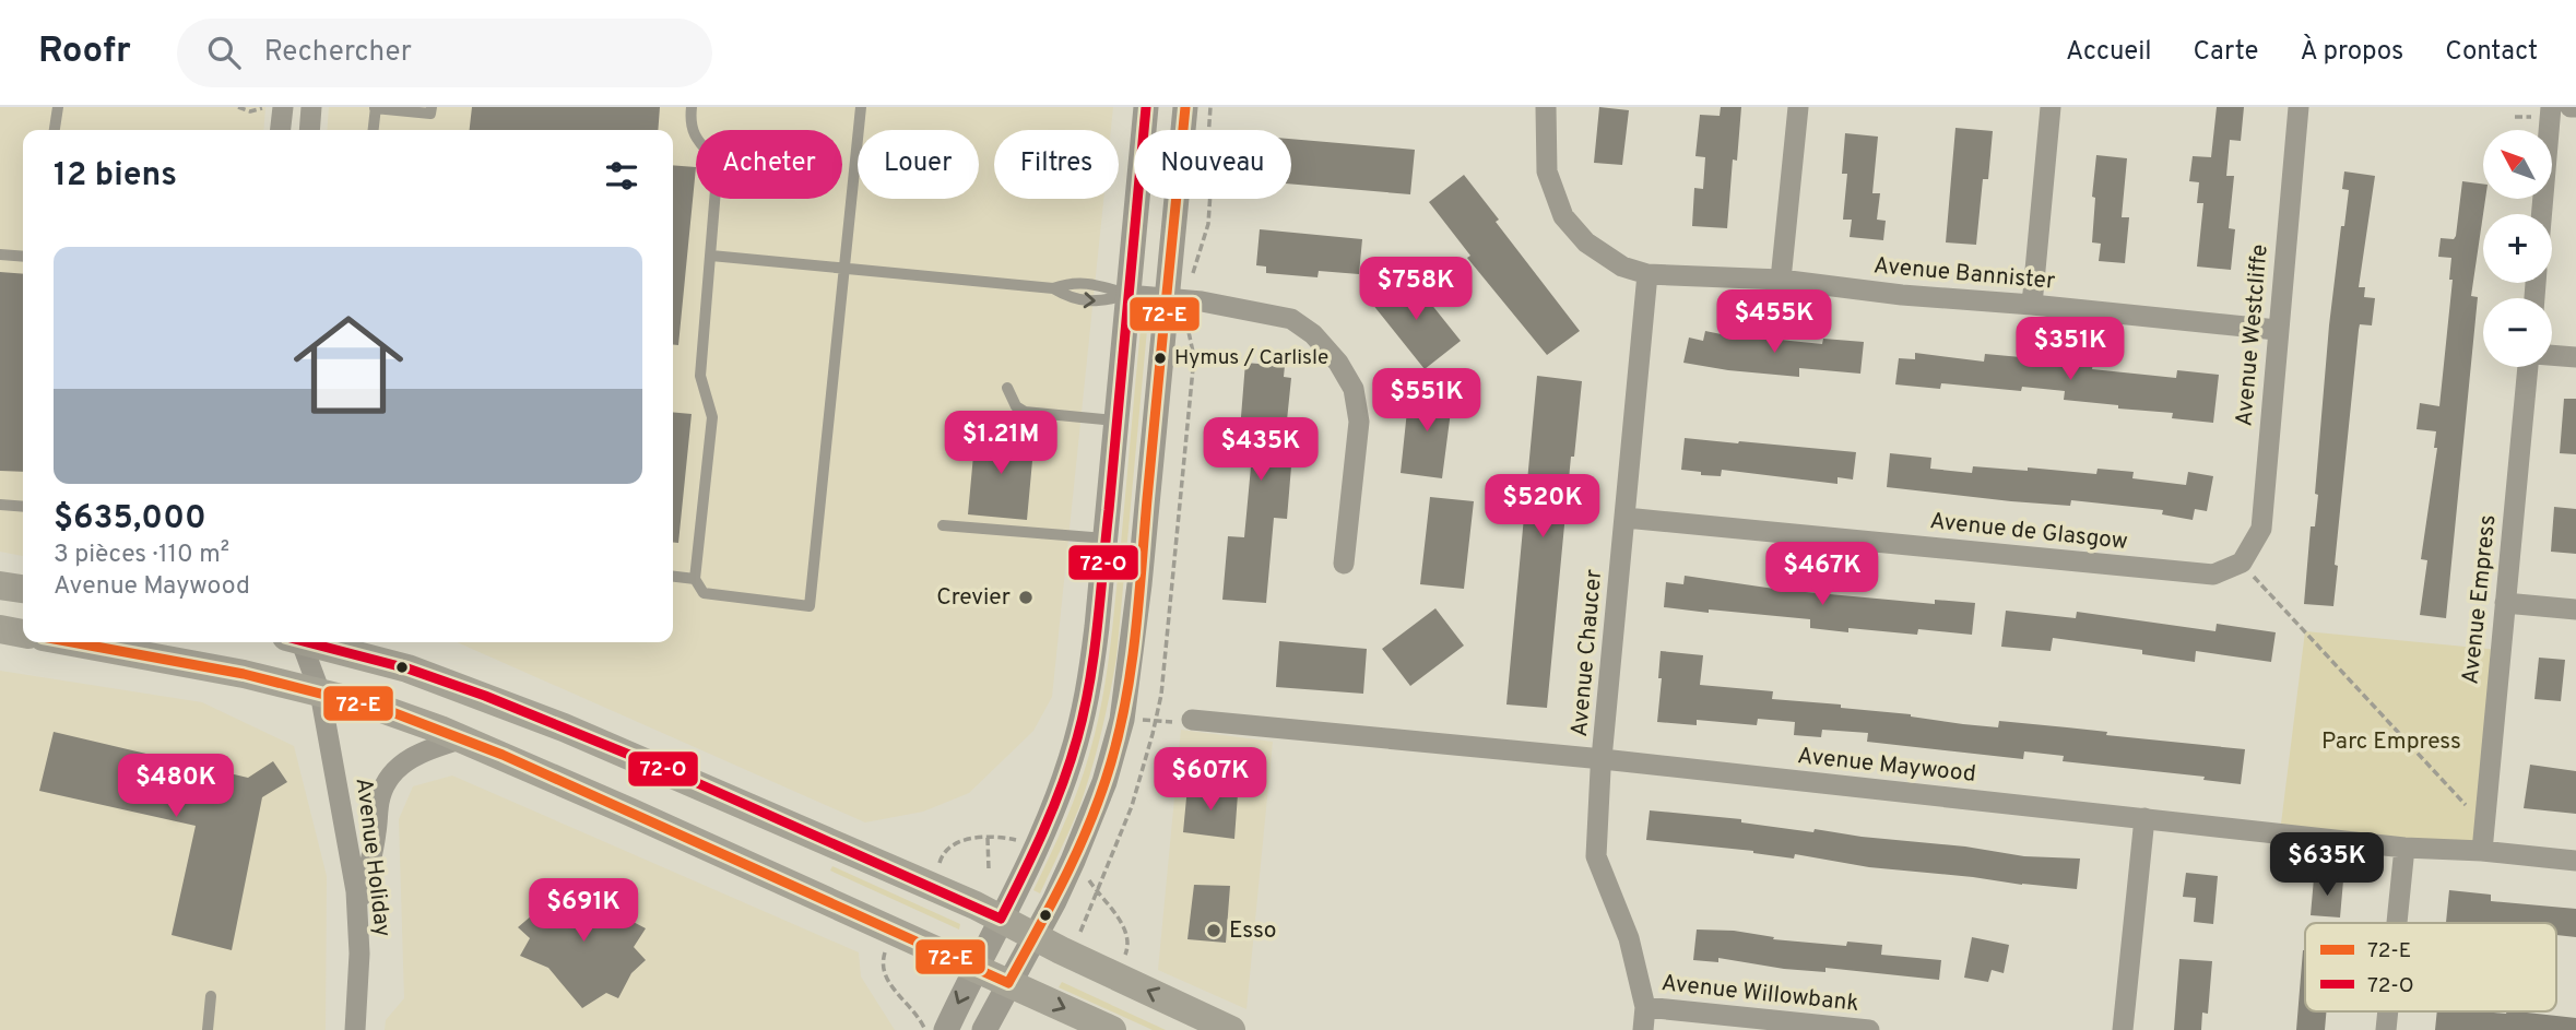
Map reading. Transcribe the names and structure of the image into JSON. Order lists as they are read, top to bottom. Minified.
{"streets":{"street":["Avenue Bannister","Avenue Westcliffe","Avenue de Glasgow","Avenue Empress","Avenue Chaucer","Avenue Maywood","Avenue Holiday","Avenue Willowbank"]},"crossings":[["Avenue Bannister","Avenue Westcliffe"],["Avenue Bannister","Avenue Chaucer"],["Avenue Westcliffe","Avenue de Glasgow"],["Avenue de Glasgow","Avenue Chaucer"],["Avenue Empress","Avenue Maywood"],["Avenue Chaucer","Avenue Maywood"],["Avenue Chaucer","Avenue Willowbank"]],"parks":["Parc Empress"],"places":["Hymus / Carlisle","Crevier","Esso"],"lines":["transit line 72-E","transit line 72-O"],"legend":["72-E","72-O"],"north":"top left","page":{"header":"Roofr","search":"Rechercher","nav":["Accueil","Carte","À propos","Contact"],"map_buttons":["+","−"],"chip":["Acheter","Louer","Filtres","Nouveau"],"heading":"12 biens","list":[{"name":"$635,000","note":"3 pièces · 110 m² · Avenue Maywood"}],"price":["$758K","$455K","$351K","$551K","$1.21M","$435K","$520K","$467K","$607K","$480K","$635K","$691K"]}}
